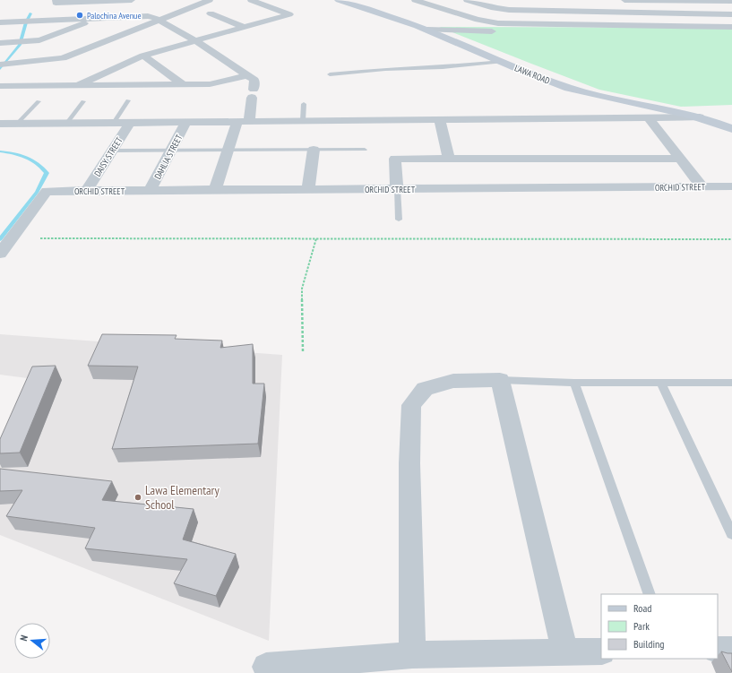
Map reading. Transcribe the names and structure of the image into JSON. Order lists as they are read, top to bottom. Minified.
{"streets":{"main road":["LAWA ROAD"],"street":["DAISY STREET","DAHLIA STREET","ORCHID STREET"]},"crossings":[["DAISY STREET","ORCHID STREET"],["DAHLIA STREET","ORCHID STREET"]],"places":["Palochina Avenue","Lawa Elementary School"],"legend":["Road","Park","Building"],"north":"left"}
